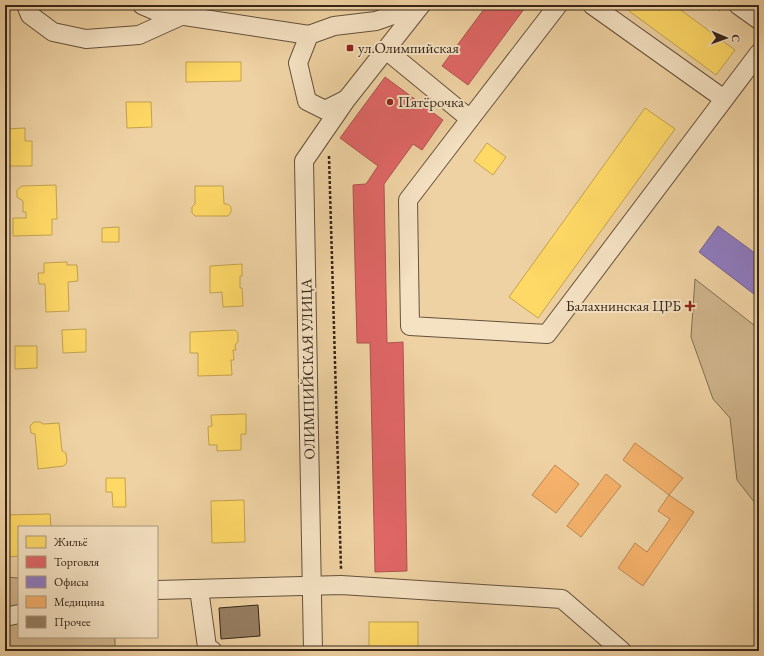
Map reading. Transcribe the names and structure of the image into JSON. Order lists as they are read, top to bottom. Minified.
{"streets":{"street":["ОЛИМПИЙСКАЯ УЛИЦА"]},"places":{"transit":["ул.Олимпийская"],"other":["Пятёрочка"],"health":["Балахнинская ЦРБ"]},"legend":["Жильё","Торговля","Офисы","Медицина","Прочее"],"north":"right"}
